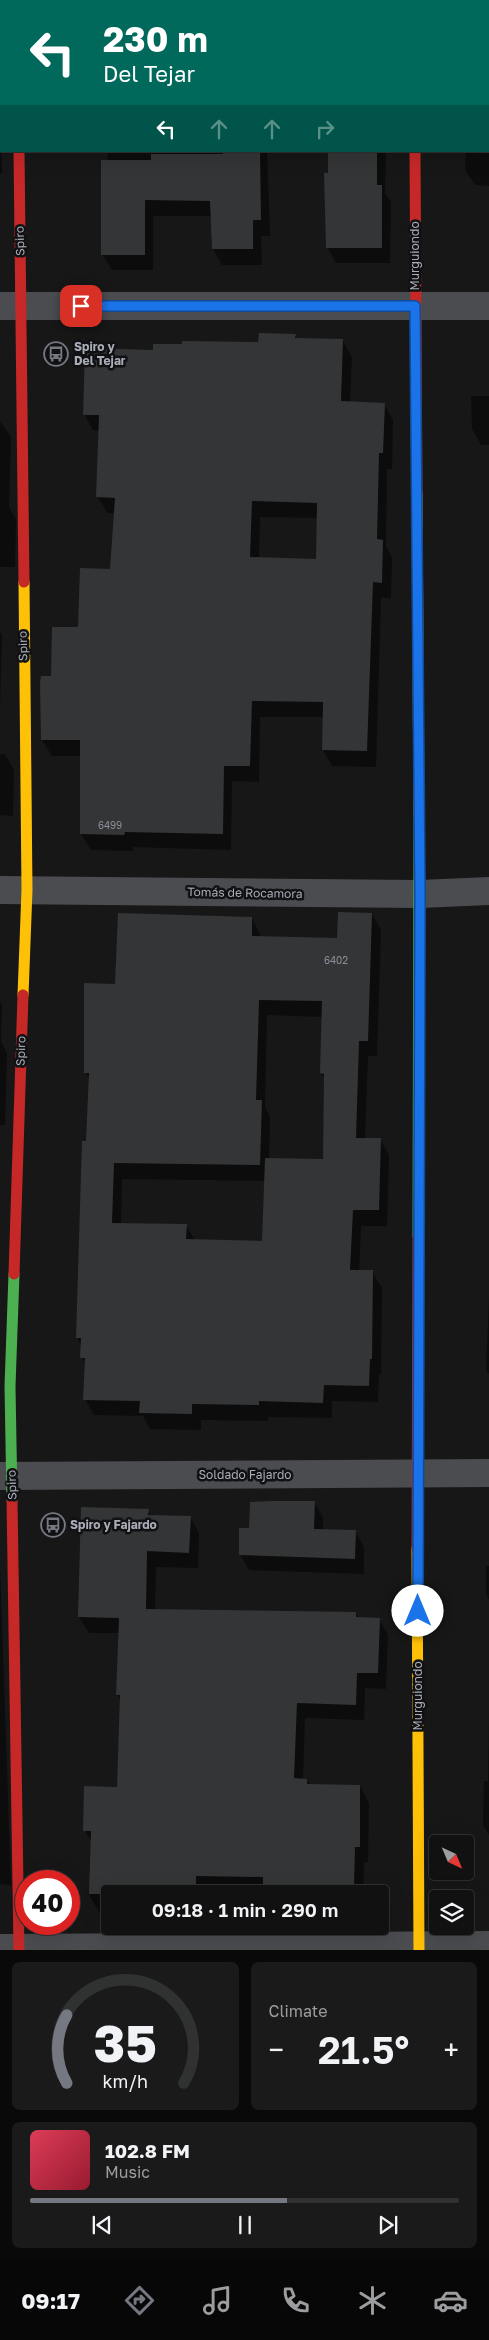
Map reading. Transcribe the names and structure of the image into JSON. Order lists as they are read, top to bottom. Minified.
{"streets":{"street":["Spiro","Murguiondo","Tomás de Rocamora","Soldado Fajardo"]},"crossings":[["Spiro","Tomás de Rocamora"],["Spiro","Soldado Fajardo"],["Murguiondo","Tomás de Rocamora"],["Murguiondo","Soldado Fajardo"]],"places":{"bus stop":["Spiro y Del Tejar","Spiro y Fajardo"]},"house_numbers":["6499","6402"],"north":"bottom right","page":{"turn":["230 m","Del Tejar"],"limit":"40","trip":"09:18 · 1 min · 290 m","tile":"Climate","heat":["−","21.5°","+"],"song":["102.8 FM","Music"],"tabs":"09:17","gauge":["35","km/h"]}}
